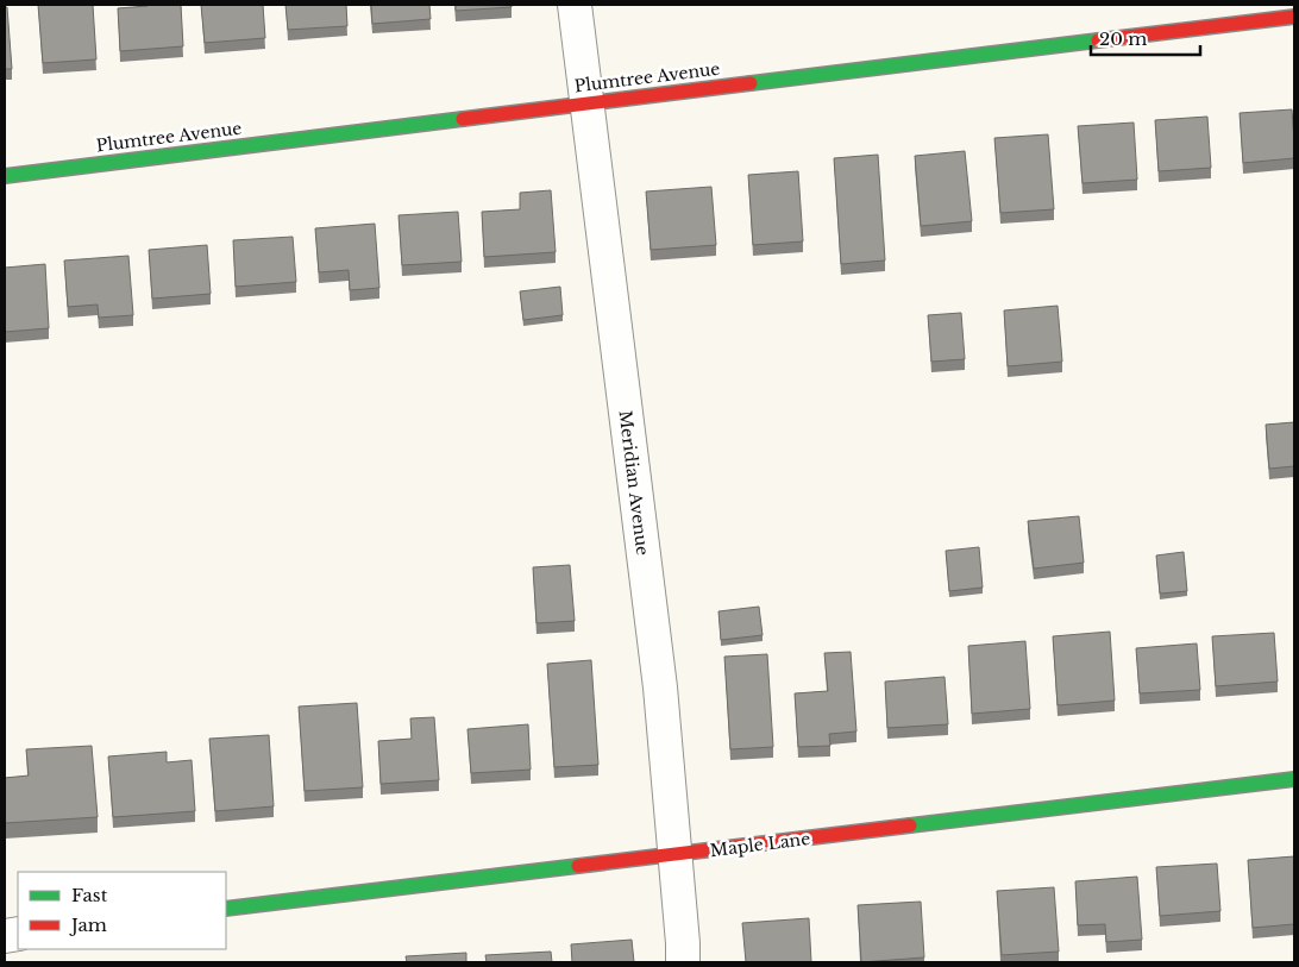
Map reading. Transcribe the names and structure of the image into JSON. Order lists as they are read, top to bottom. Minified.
{"streets":{"street":["Plumtree Avenue","Meridian Avenue","Maple Lane"]},"crossings":[["Plumtree Avenue","Meridian Avenue"],["Meridian Avenue","Maple Lane"]],"legend":["Fast","Jam"],"scale_bar":"20 m"}
